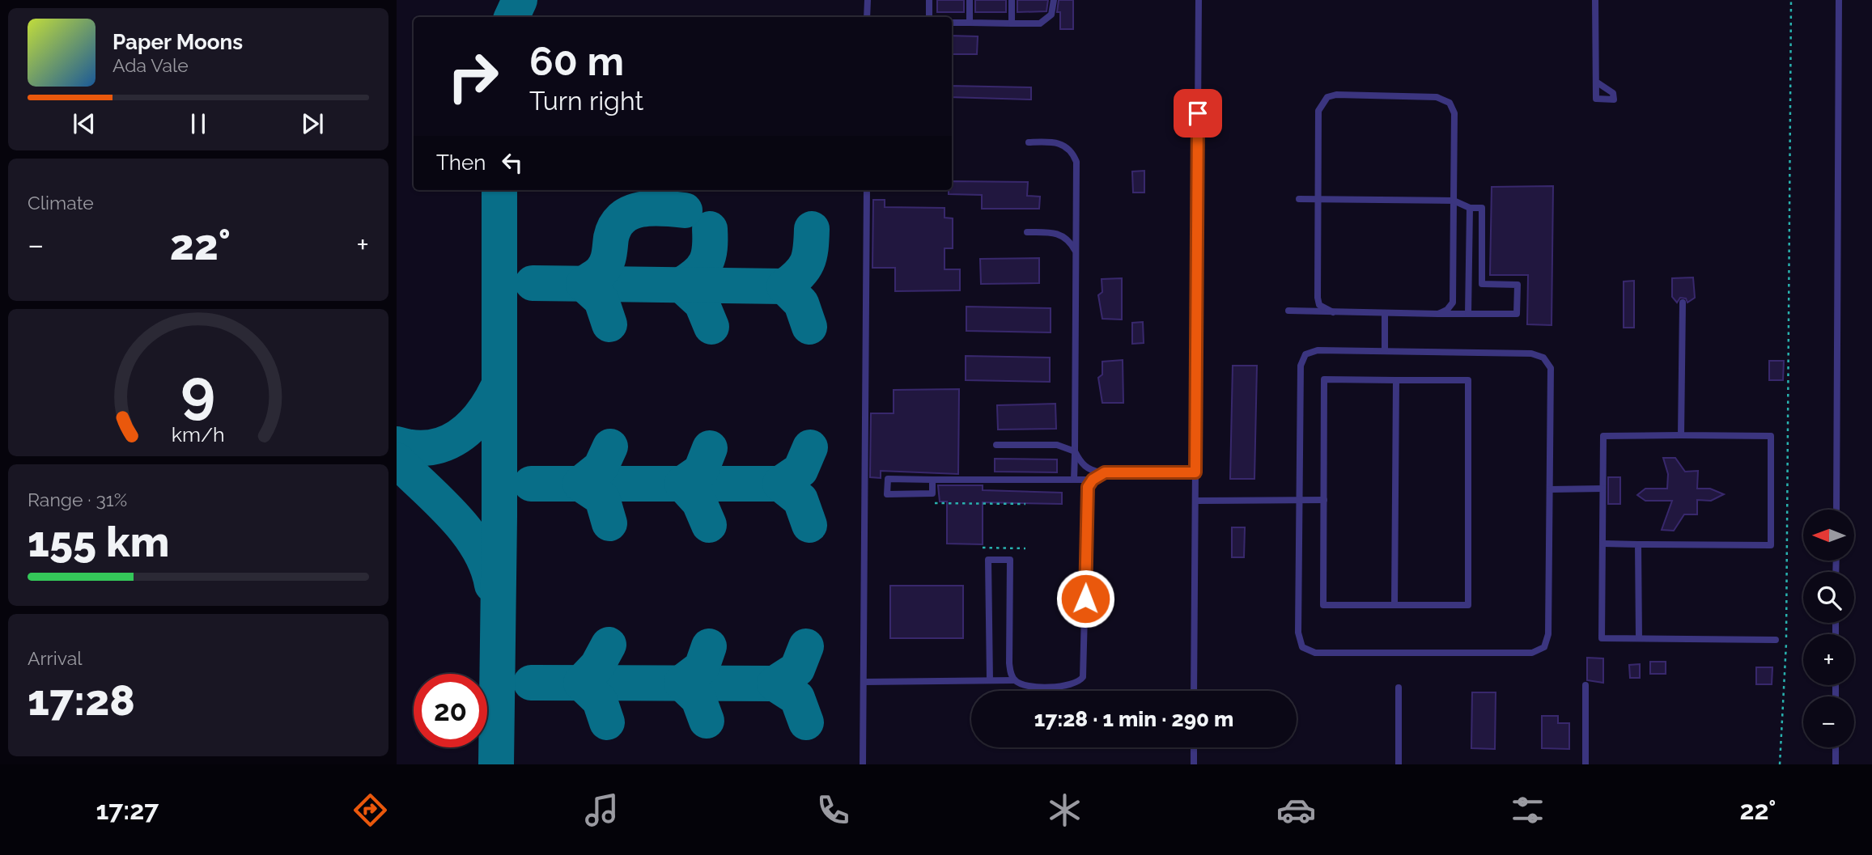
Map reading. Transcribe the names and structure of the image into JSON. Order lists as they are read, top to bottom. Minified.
{"north":"left","page":{"turn":["60 m","Turn right"],"song":["Paper Moons","Ada Vale"],"then":"Then","tile":["Climate",["Range · 31%","155 km"],["Arrival","17:28"]],"heat":["−","22°","+"],"map_buttons":["+","−"],"limit":"20","trip":"17:28 · 1 min · 290 m","tabs":["17:27","22°"],"gauge":["9","km/h"]}}
